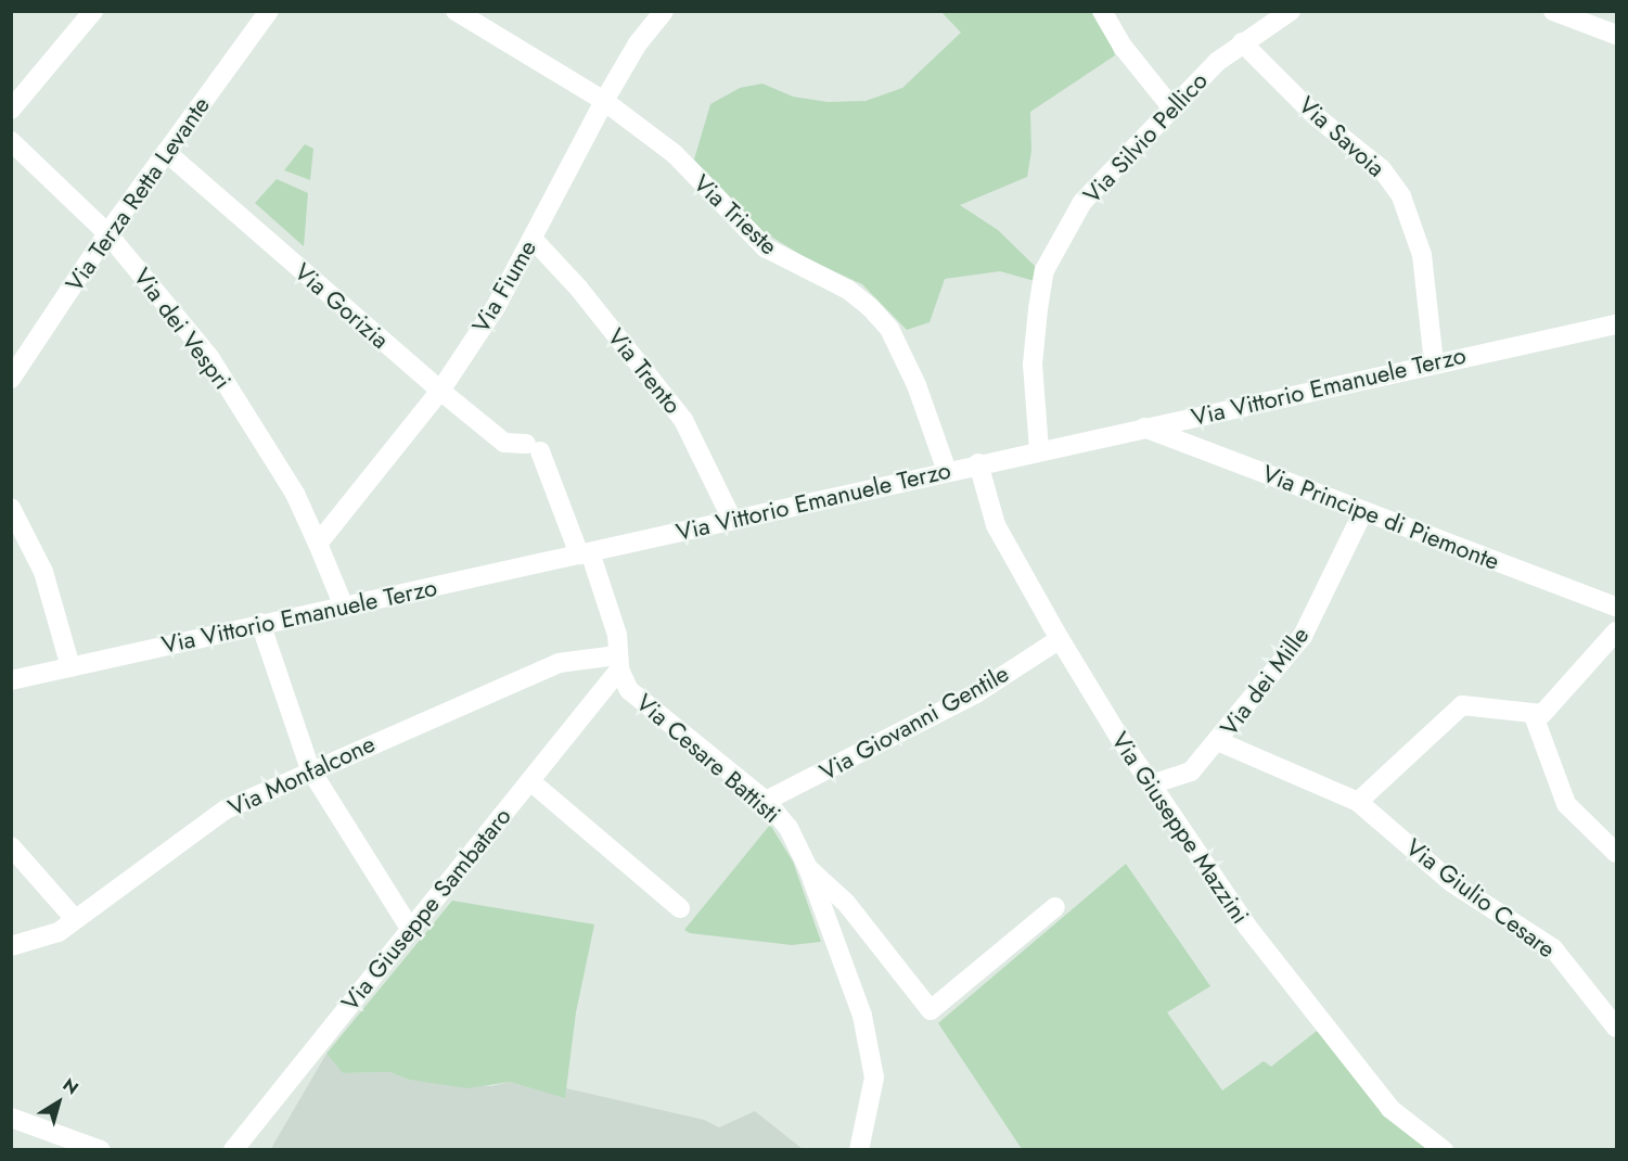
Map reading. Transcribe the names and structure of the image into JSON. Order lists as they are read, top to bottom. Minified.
{"streets":{"street":["Via Savoia","Via Silvio Pellico","Via Terza Retta Levante","Via Trieste","Via Fiume","Via Gorizia","Via dei Vespri","Via Trento","Via Vittorio Emanuele Terzo","Via Principe di Piemonte","Via dei Mille","Via Giovanni Gentile","Via Cesare Battisti","Via Monfalcone","Via Giuseppe Mazzini","Via Giulio Cesare","Via Giuseppe Sambataro"]},"crossings":[["Via Savoia","Via Silvio Pellico"],["Via Savoia","Via Vittorio Emanuele Terzo"],["Via Silvio Pellico","Via Vittorio Emanuele Terzo"],["Via Terza Retta Levante","Via Gorizia"],["Via Terza Retta Levante","Via dei Vespri"],["Via Trieste","Via Fiume"],["Via Trieste","Via Vittorio Emanuele Terzo"],["Via Fiume","Via Gorizia"],["Via Fiume","Via dei Vespri"],["Via Fiume","Via Trento"],["Via Gorizia","Via Vittorio Emanuele Terzo"],["Via Gorizia","Via Cesare Battisti"],["Via dei Vespri","Via Vittorio Emanuele Terzo"],["Via Trento","Via Vittorio Emanuele Terzo"],["Via Vittorio Emanuele Terzo","Via Principe di Piemonte"],["Via Vittorio Emanuele Terzo","Via Cesare Battisti"],["Via Vittorio Emanuele Terzo","Via Giuseppe Mazzini"],["Via Principe di Piemonte","Via dei Mille"],["Via dei Mille","Via Giuseppe Mazzini"],["Via dei Mille","Via Giulio Cesare"],["Via Giovanni Gentile","Via Cesare Battisti"],["Via Giovanni Gentile","Via Giuseppe Mazzini"],["Via Cesare Battisti","Via Monfalcone"],["Via Cesare Battisti","Via Giuseppe Sambataro"],["Via Monfalcone","Via Giuseppe Sambataro"]],"north":"top right"}
